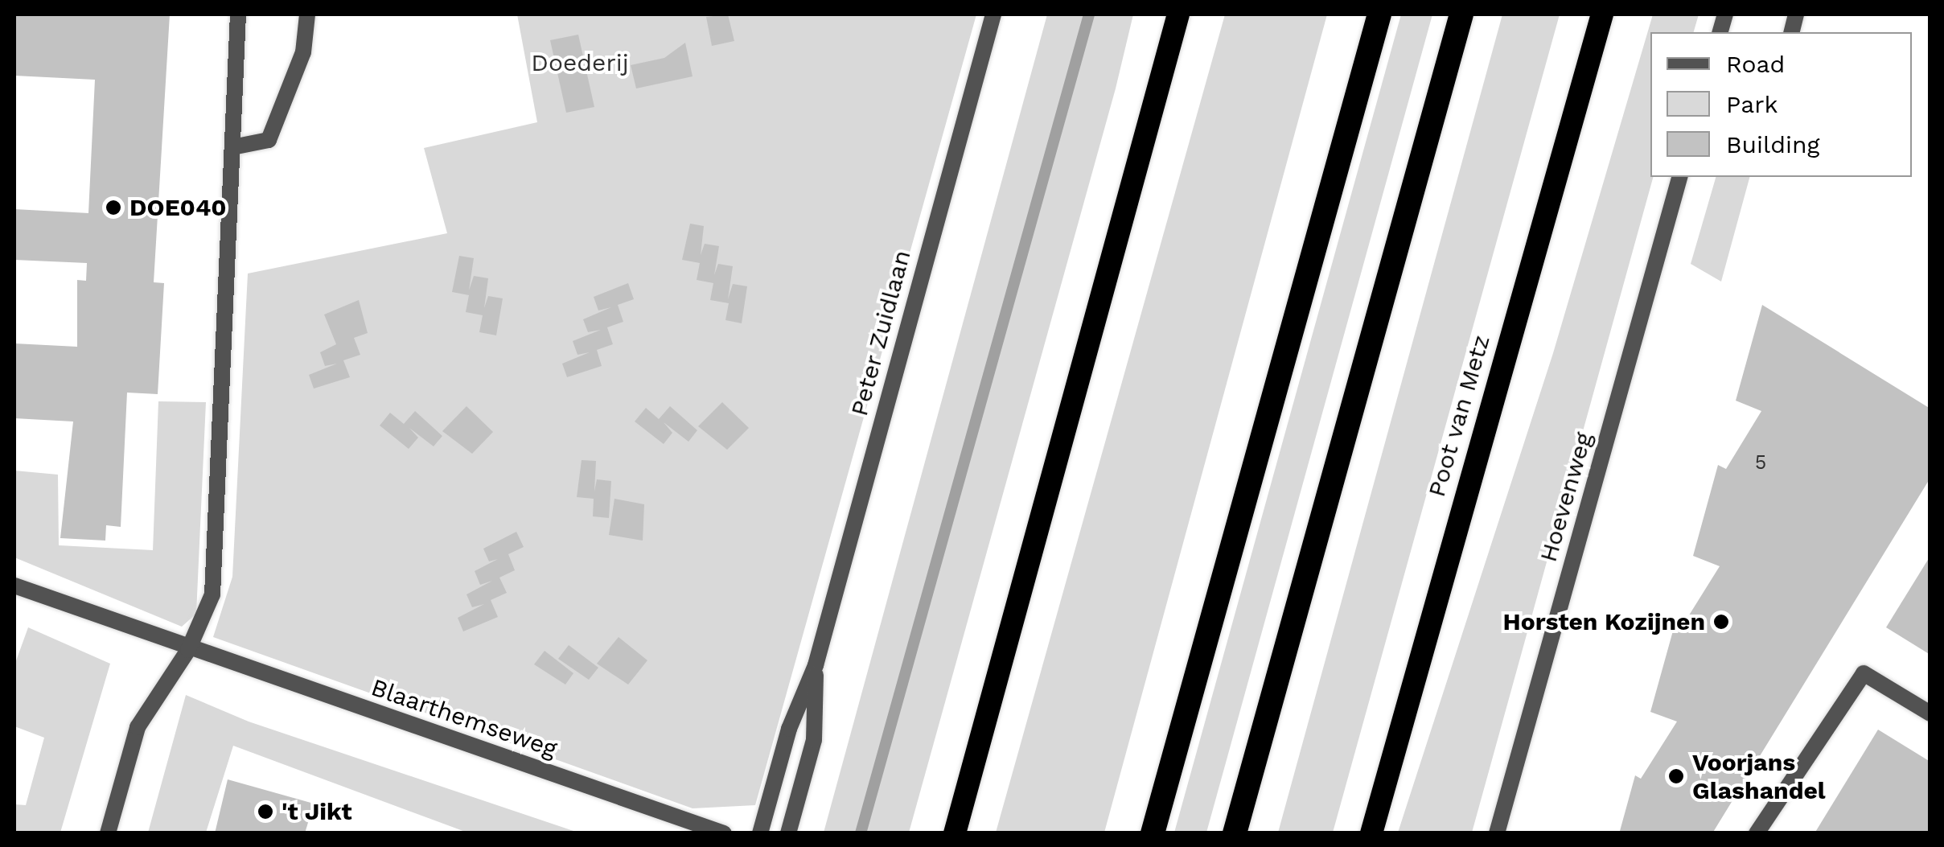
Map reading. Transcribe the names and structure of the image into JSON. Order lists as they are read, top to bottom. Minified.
{"streets":{"highway":["Poot van Metz"],"street":["Peter Zuidlaan","Hoevenweg","Blaarthemseweg"]},"parks":["Doederij"],"places":["DOE040","Horsten Kozijnen","Voorjans Glashandel","'t Jikt"],"house_numbers":["5"],"legend":["Road","Park","Building"]}
